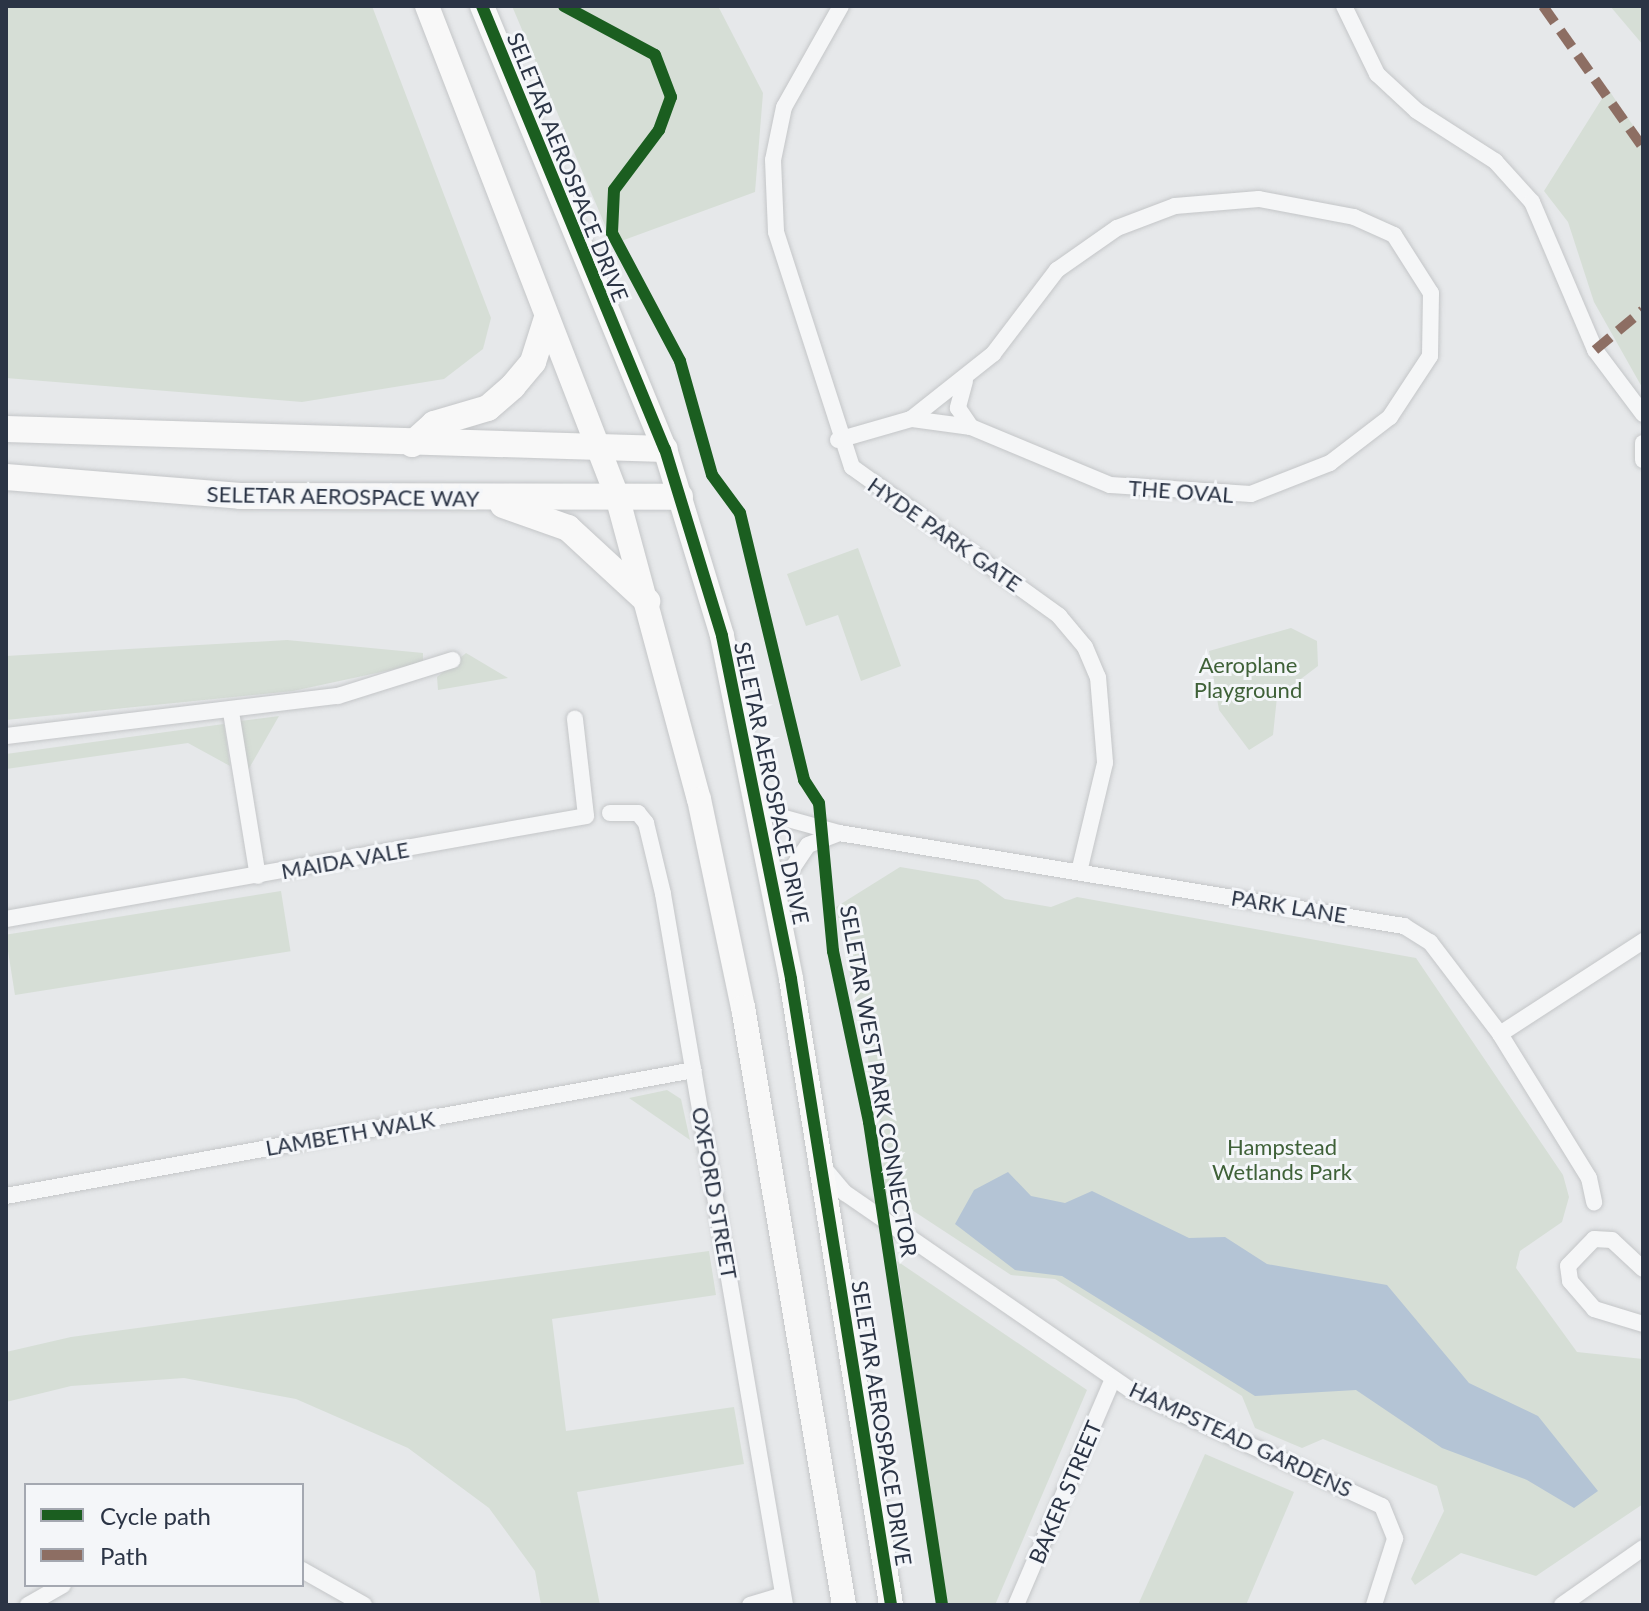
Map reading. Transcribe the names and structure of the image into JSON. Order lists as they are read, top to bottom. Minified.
{"streets":{"main road":["SELETAR AEROSPACE WAY"],"street":["SELETAR AEROSPACE DRIVE","THE OVAL","HYDE PARK GATE","MAIDA VALE","PARK LANE","LAMBETH WALK","OXFORD STREET","HAMPSTEAD GARDENS","BAKER STREET"],"cycle path":["SELETAR WEST PARK CONNECTOR"]},"crossings":[["SELETAR AEROSPACE DRIVE","SELETAR AEROSPACE WAY"],["SELETAR AEROSPACE DRIVE","PARK LANE"],["SELETAR AEROSPACE DRIVE","HAMPSTEAD GARDENS"],["THE OVAL","HYDE PARK GATE"],["HYDE PARK GATE","PARK LANE"],["LAMBETH WALK","OXFORD STREET"],["HAMPSTEAD GARDENS","BAKER STREET"]],"parks":["Aeroplane Playground","Hampstead Wetlands Park"],"legend":["Cycle path","Path"]}
